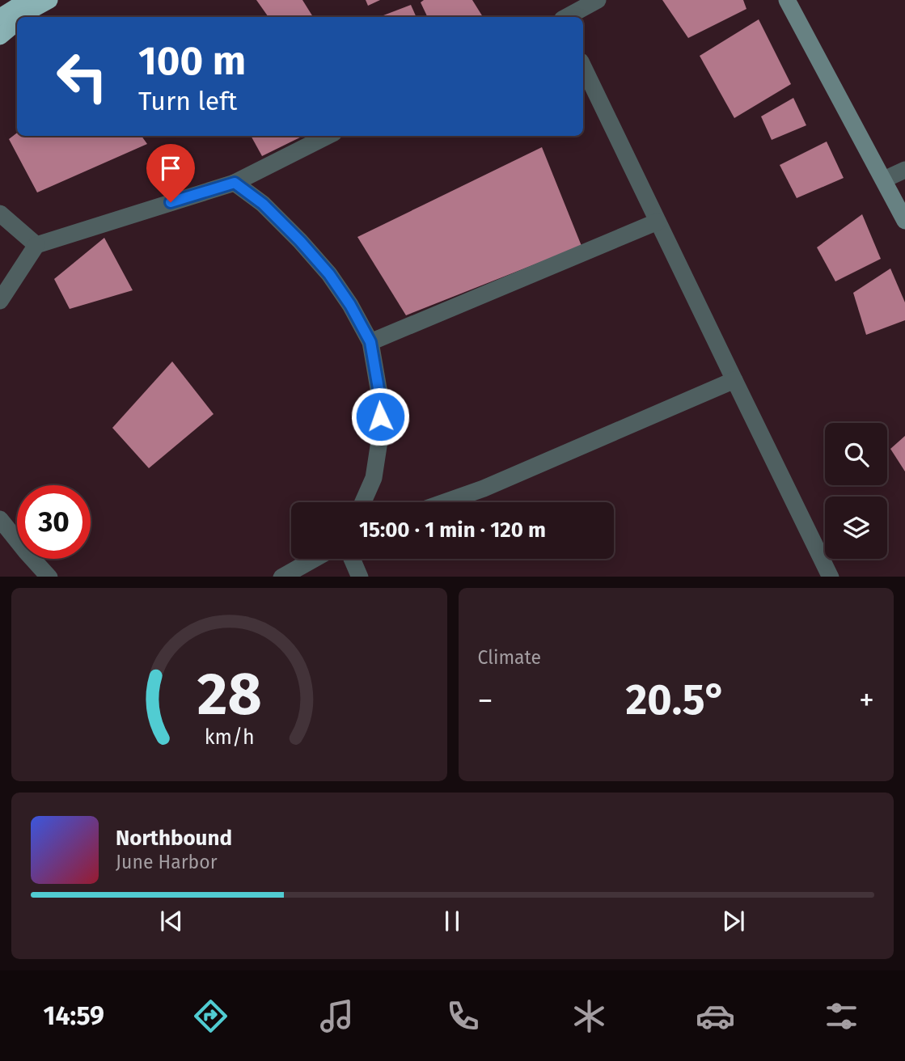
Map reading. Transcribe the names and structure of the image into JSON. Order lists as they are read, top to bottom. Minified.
{"page":{"turn":["100 m","Turn left"],"limit":"30","trip":"15:00 · 1 min · 120 m","tile":"Climate","heat":["−","20.5°","+"],"song":["Northbound","June Harbor"],"tabs":"14:59","gauge":["28","km/h"]}}
